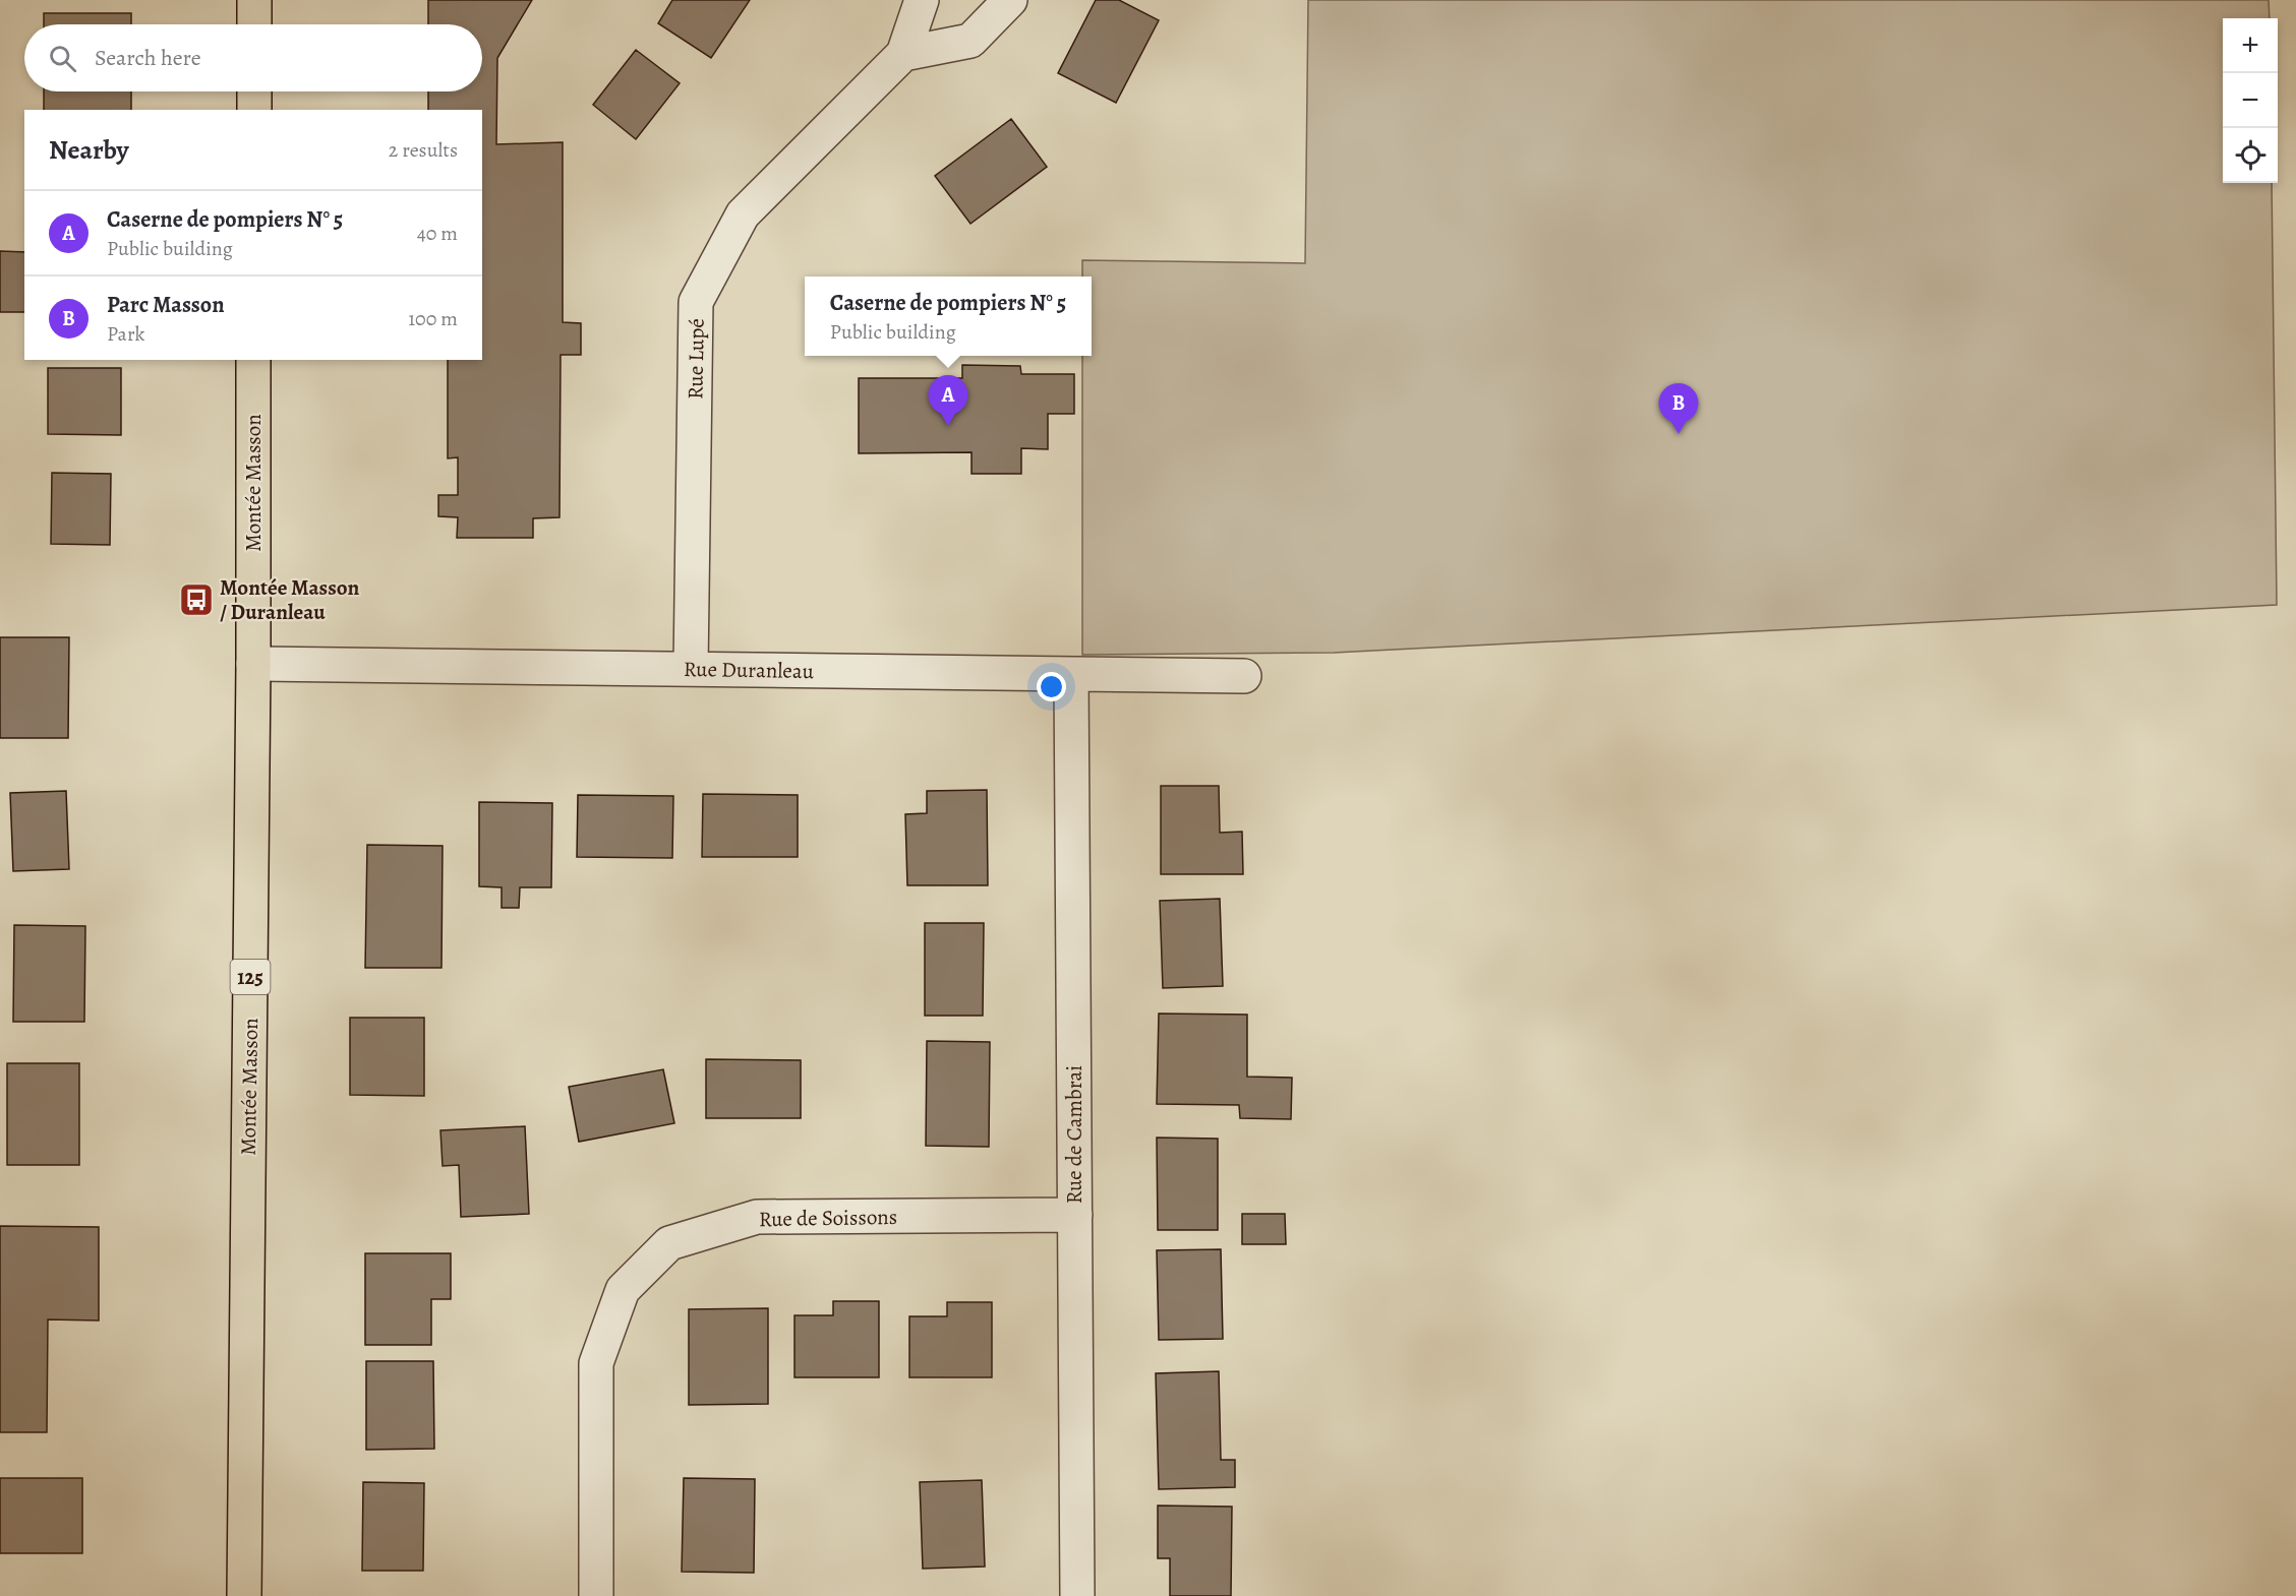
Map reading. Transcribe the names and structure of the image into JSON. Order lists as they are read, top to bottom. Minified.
{"streets":{"main road":["Montée Masson","125"],"street":["Rue Lupé","Rue Duranleau","Rue de Cambrai","Rue de Soissons"]},"crossings":[["Rue Lupé","Rue Duranleau"],["Montée Masson","Rue Duranleau"],["Rue Duranleau","Rue de Cambrai"],["Rue de Cambrai","Rue de Soissons"]],"places":{"bus stop":["Montée Masson / Duranleau"]},"page":{"map_buttons":["+","−"],"search":"Search here","heading":["Nearby","2 results"],"list":[{"mark":"A","name":"Caserne de pompiers N° 5","note":"Public building","value":"40 m"},{"mark":"B","name":"Parc Masson","note":"Park","value":"100 m"}],"popup":["Caserne de pompiers N° 5","Public building"],"pins":["A","B"]}}
